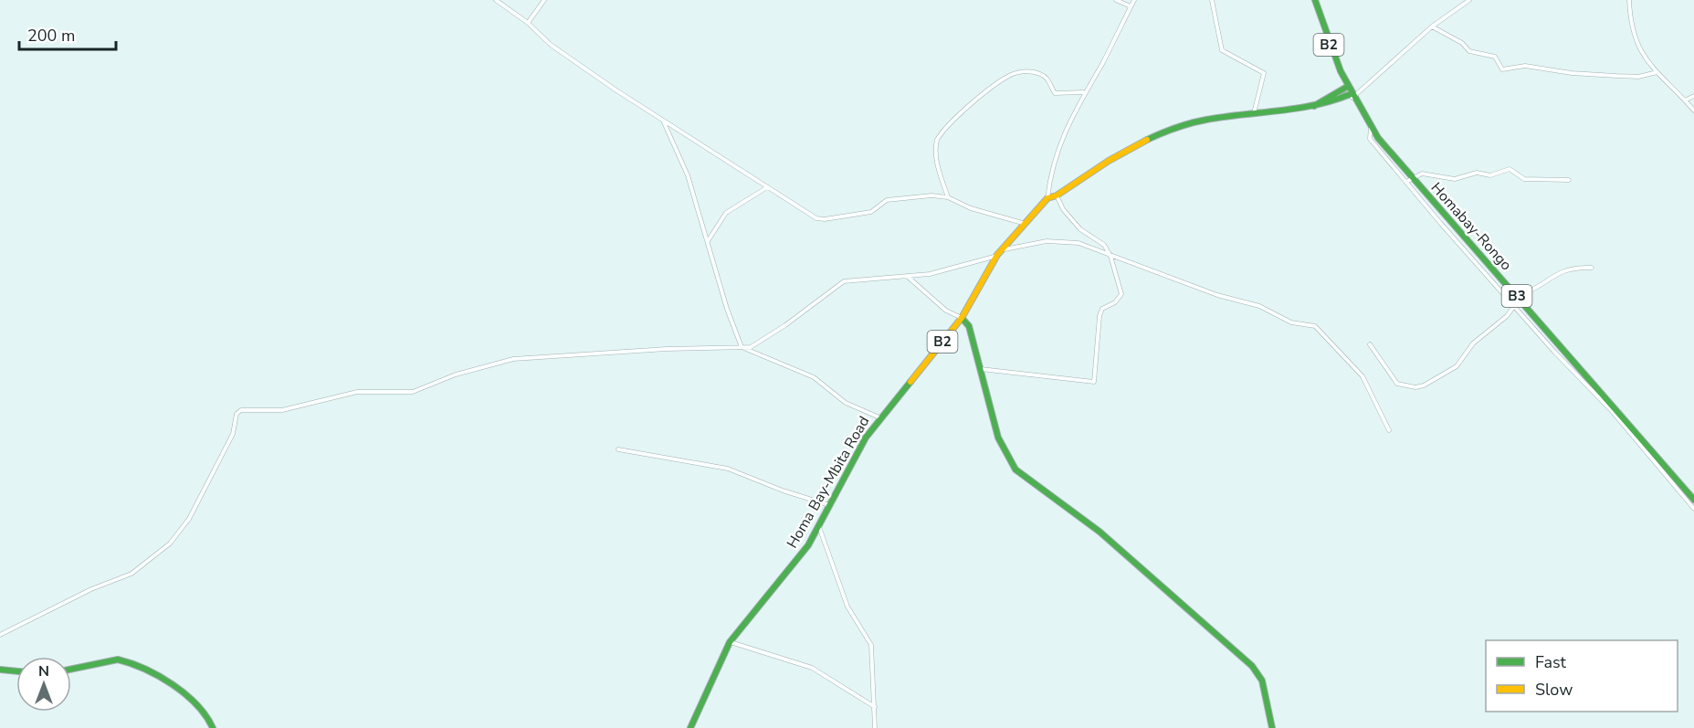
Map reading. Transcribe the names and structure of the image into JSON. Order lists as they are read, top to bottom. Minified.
{"streets":{"main road":["B2","Homabay-Rongo","B3","Homa Bay-Mbita Road"]},"crossings":[["B2","Homabay-Rongo"],["B2","Homa Bay-Mbita Road"],["Homabay-Rongo","Homa Bay-Mbita Road"]],"legend":["Fast","Slow"],"scale_bar":"200 m","north":"top"}
